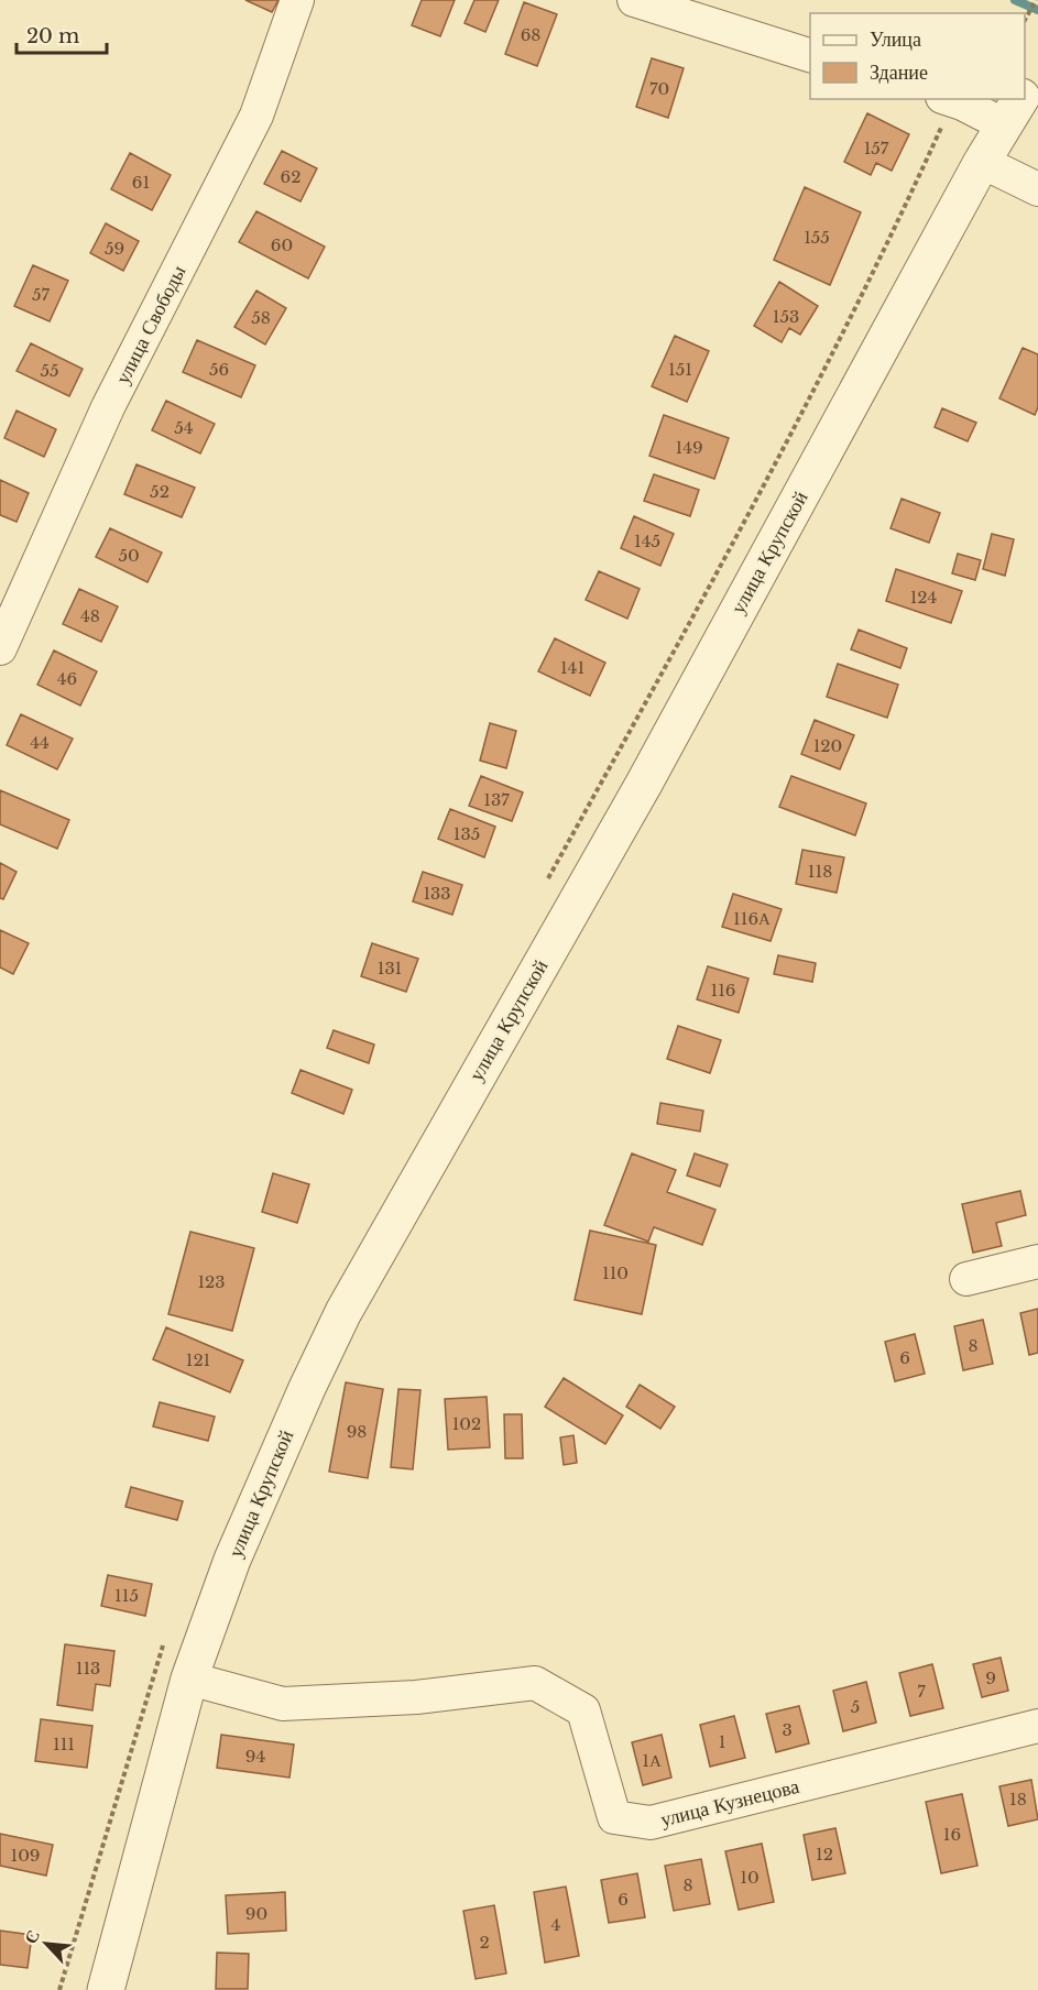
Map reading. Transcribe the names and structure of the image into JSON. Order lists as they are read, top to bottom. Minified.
{"streets":{"street":["улица Свободы","улица Крупской","улица Кузнецова"]},"crossings":[["улица Крупской","улица Кузнецова"]],"house_numbers":["68","70","157","62","61","155","60","59","57","153","58","56","151","55","54","149","52","145","50","124","48","141","46","44","120","137","135","118","133","116А","131","116","110","123","8","6","121","102","98","115","113","9","7","5","3","1","111","94","1А","18","16","12","109","10","8","6","90","4","2"],"legend":["Улица","Здание"],"scale_bar":"20 m","north":"top left"}
